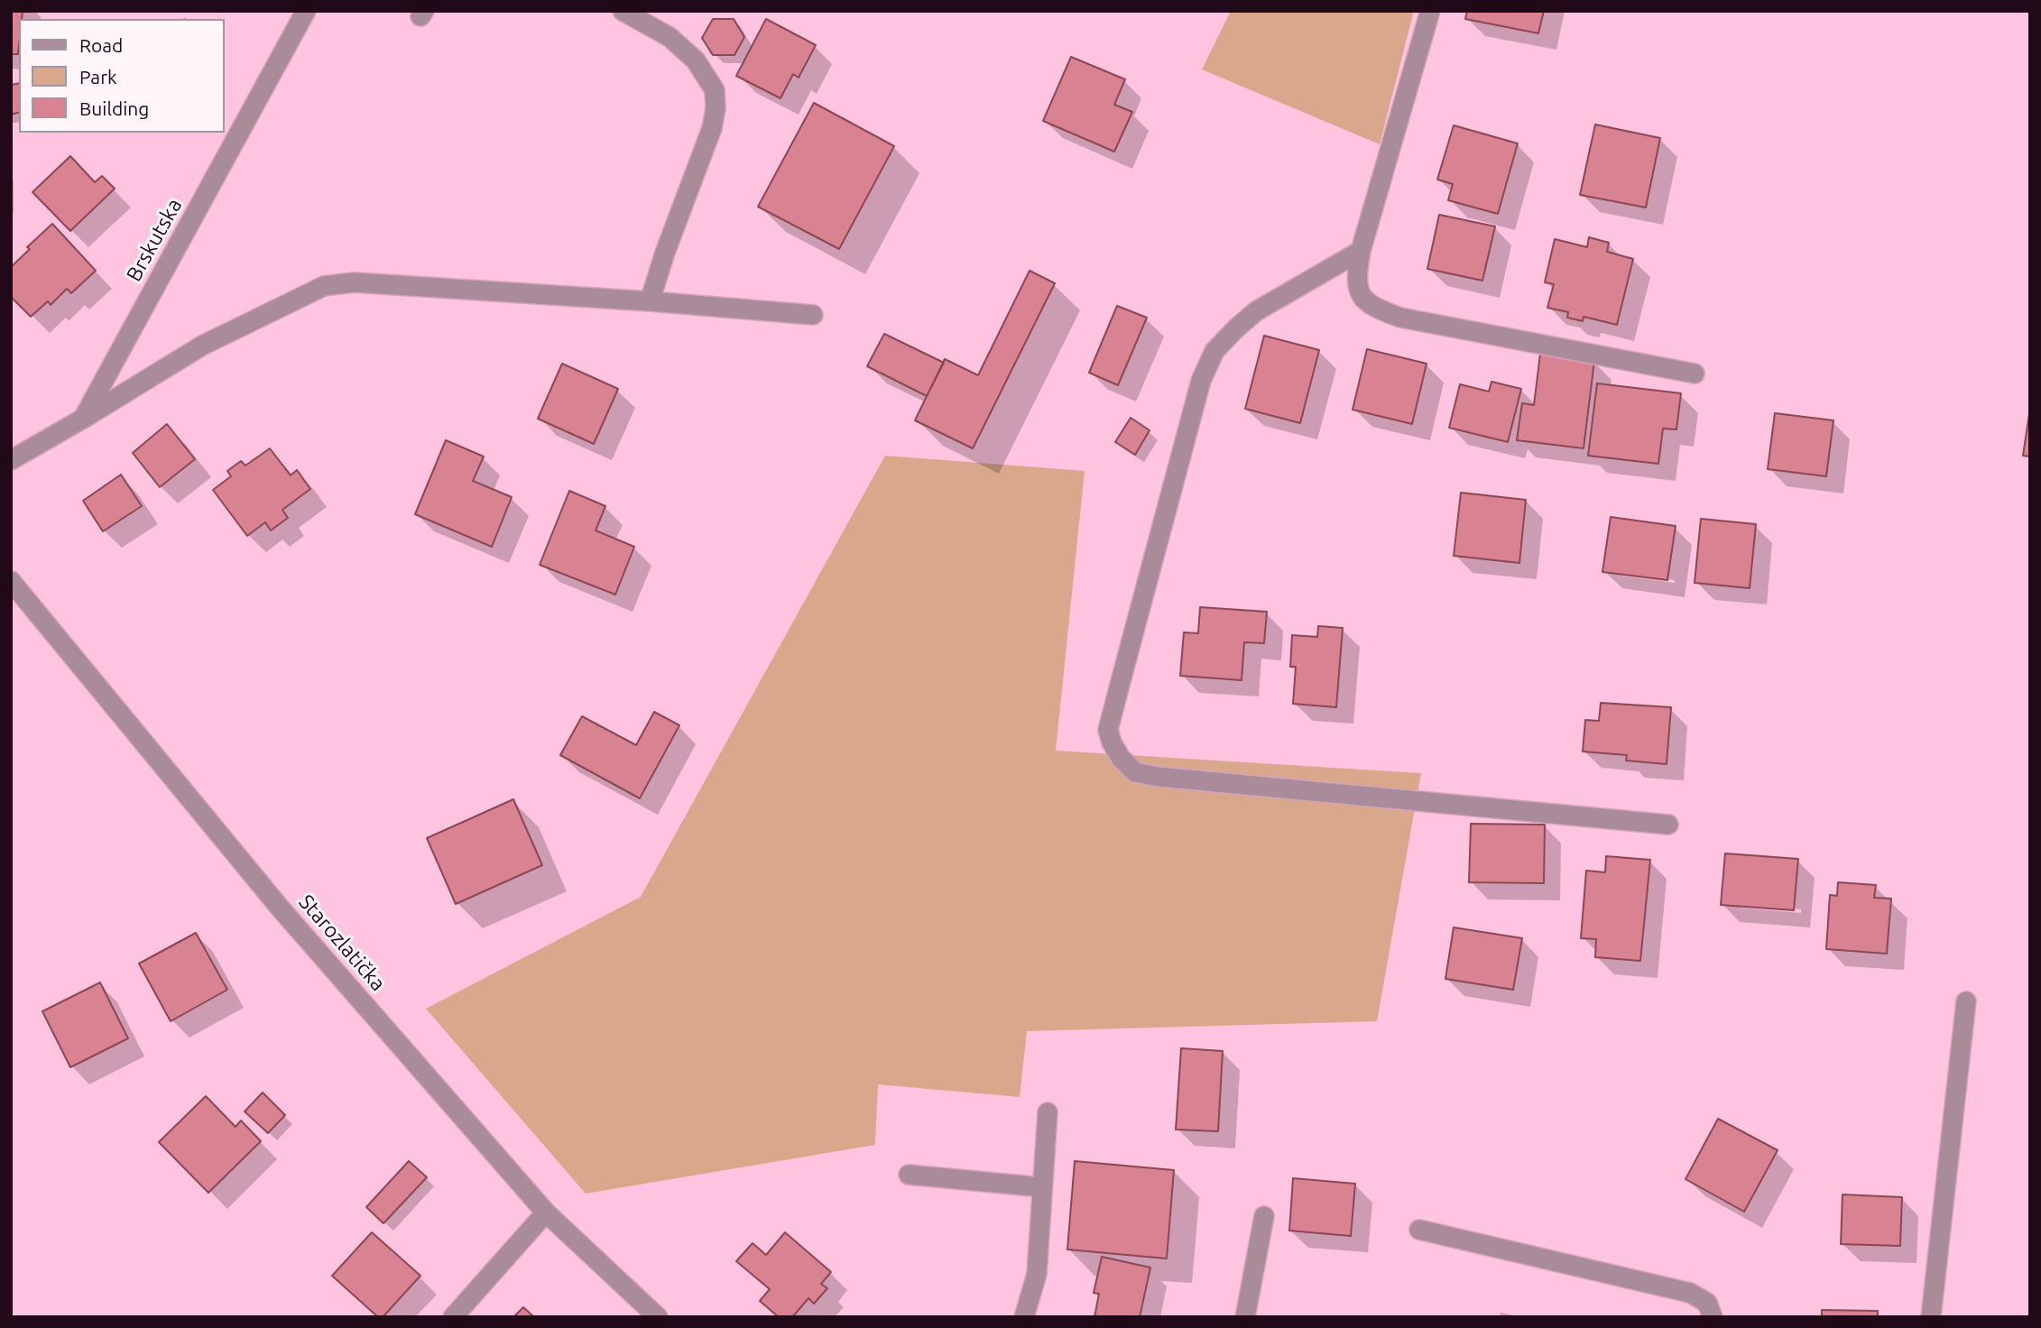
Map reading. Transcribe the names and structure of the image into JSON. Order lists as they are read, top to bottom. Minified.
{"streets":{"street":["Brskutska","Starozlatička"]},"legend":["Road","Park","Building"]}
